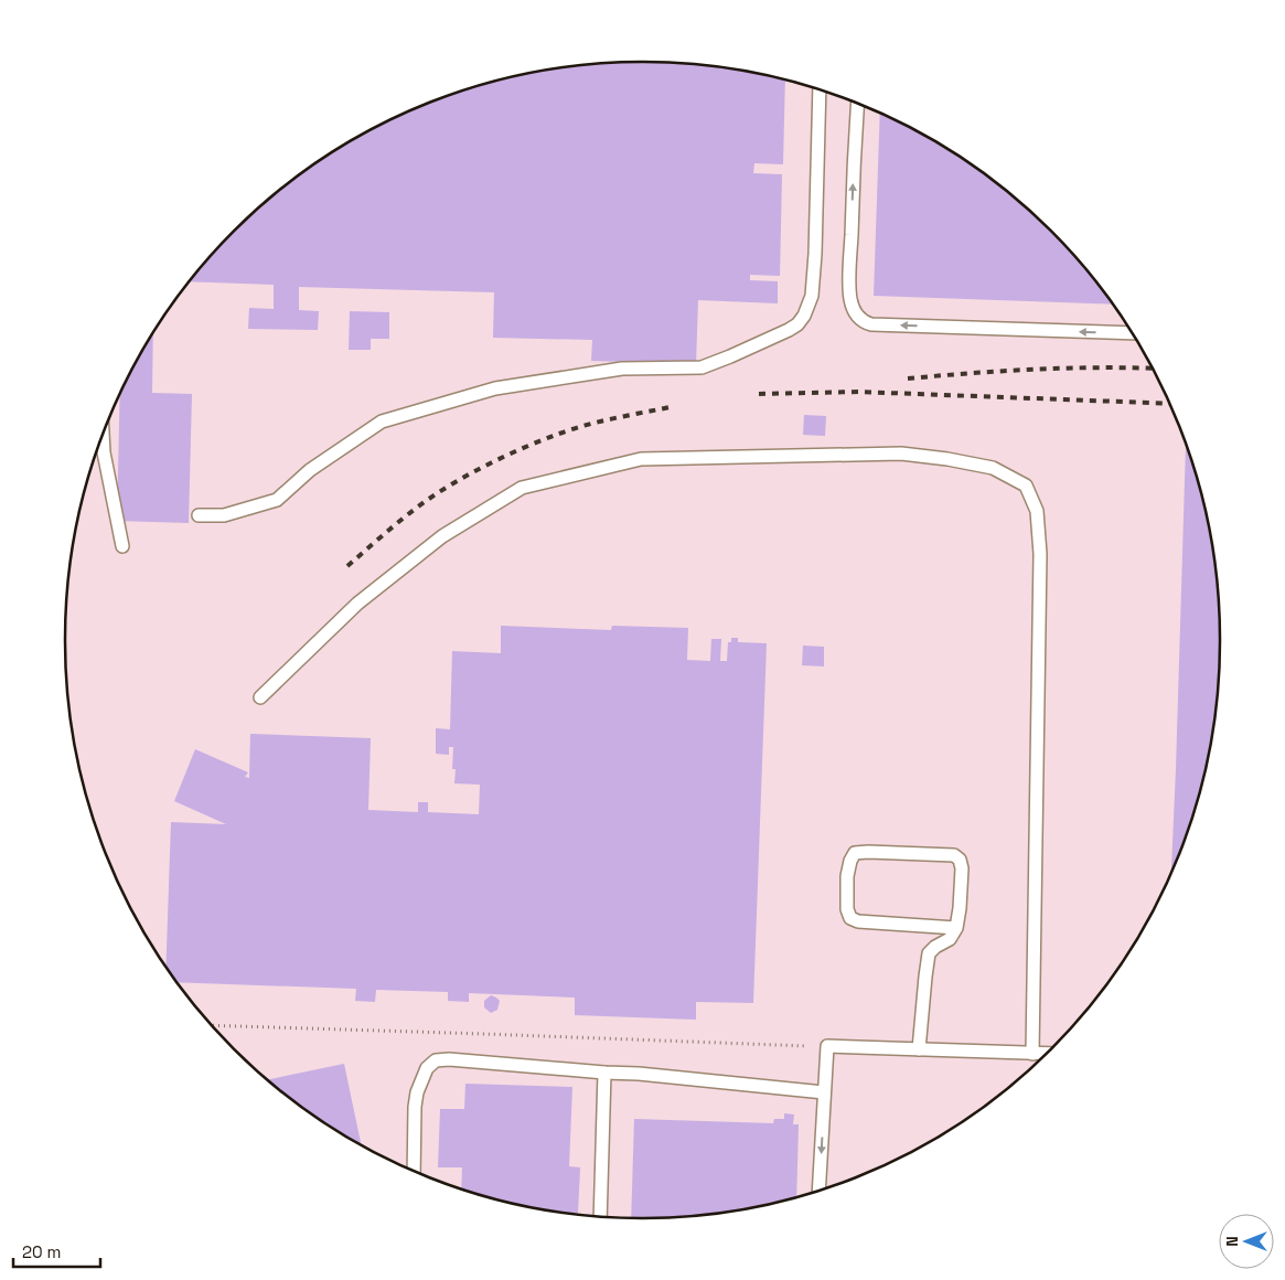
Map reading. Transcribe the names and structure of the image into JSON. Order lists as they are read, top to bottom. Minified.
{"scale_bar":"20 m","north":"left"}
